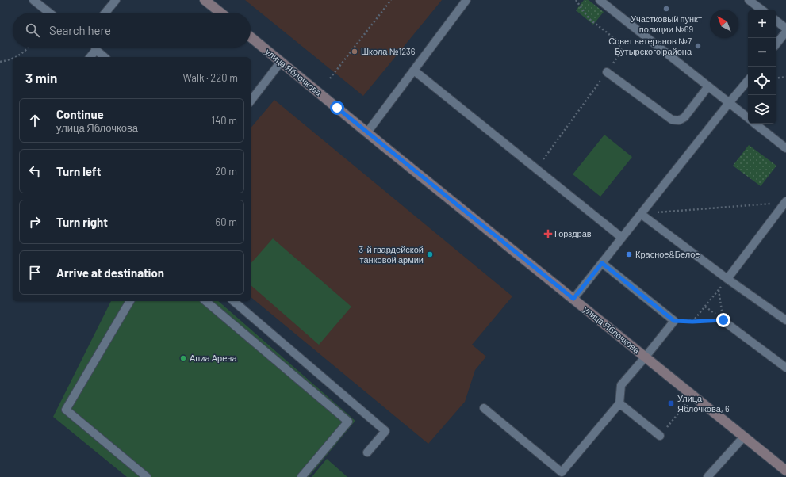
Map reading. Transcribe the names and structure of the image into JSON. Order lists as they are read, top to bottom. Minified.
{"streets":{"street":["улица Яблочкова"]},"places":{"other":["Участковый пункт полиции №69","Совет ветеранов №7 Бутырского района","Школа №1236","3-й гвардейской танковой армии","Красное&Белое","Апиа Арена"],"health":["Горздрав"],"transit":["Улица Яблочкова, 6"]},"north":"top left","page":{"map_buttons":["+","−"],"search":"Search here","heading":["3 min","Walk · 220 m"],"list":[["Continue","улица Яблочкова","140 m"],["Turn left","20 m"],["Turn right","60 m"],"Arrive at destination"]}}
